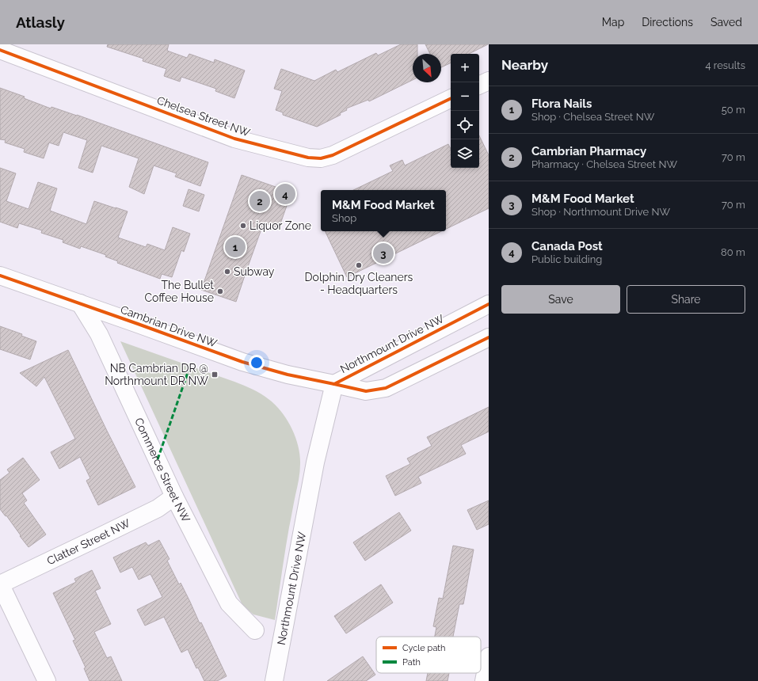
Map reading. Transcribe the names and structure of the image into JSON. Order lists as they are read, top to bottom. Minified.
{"streets":{"street":["Chelsea Street NW","Cambrian Drive NW","Northmount Drive NW","Commerce Street NW","Clatter Street NW"]},"crossings":[["Cambrian Drive NW","Northmount Drive NW"],["Cambrian Drive NW","Commerce Street NW"],["Commerce Street NW","Clatter Street NW"]],"places":{"other":["Liquor Zone","Dolphin Dry Cleaners - Headquarters","Subway","The Bullet Coffee House"],"transit":["NB Cambrian DR @ Northmount DR NW"]},"legend":["Cycle path","Path"],"north":"bottom right","page":{"header":"Atlasly","nav":["Map","Directions","Saved"],"heading":["Nearby","4 results"],"map_buttons":["+","−"],"list":[{"mark":"1","name":"Flora Nails","note":"Shop · Chelsea Street NW","value":"50 m"},{"mark":"2","name":"Cambrian Pharmacy","note":"Pharmacy · Chelsea Street NW","value":"70 m"},{"mark":"3","name":"M&M Food Market","note":"Shop · Northmount Drive NW","value":"70 m"},{"mark":"4","name":"Canada Post","note":"Public building","value":"80 m"}],"pins":["4","2","1","3"],"popup":["M&M Food Market","Shop"],"buttons":["Save","Share"]}}
